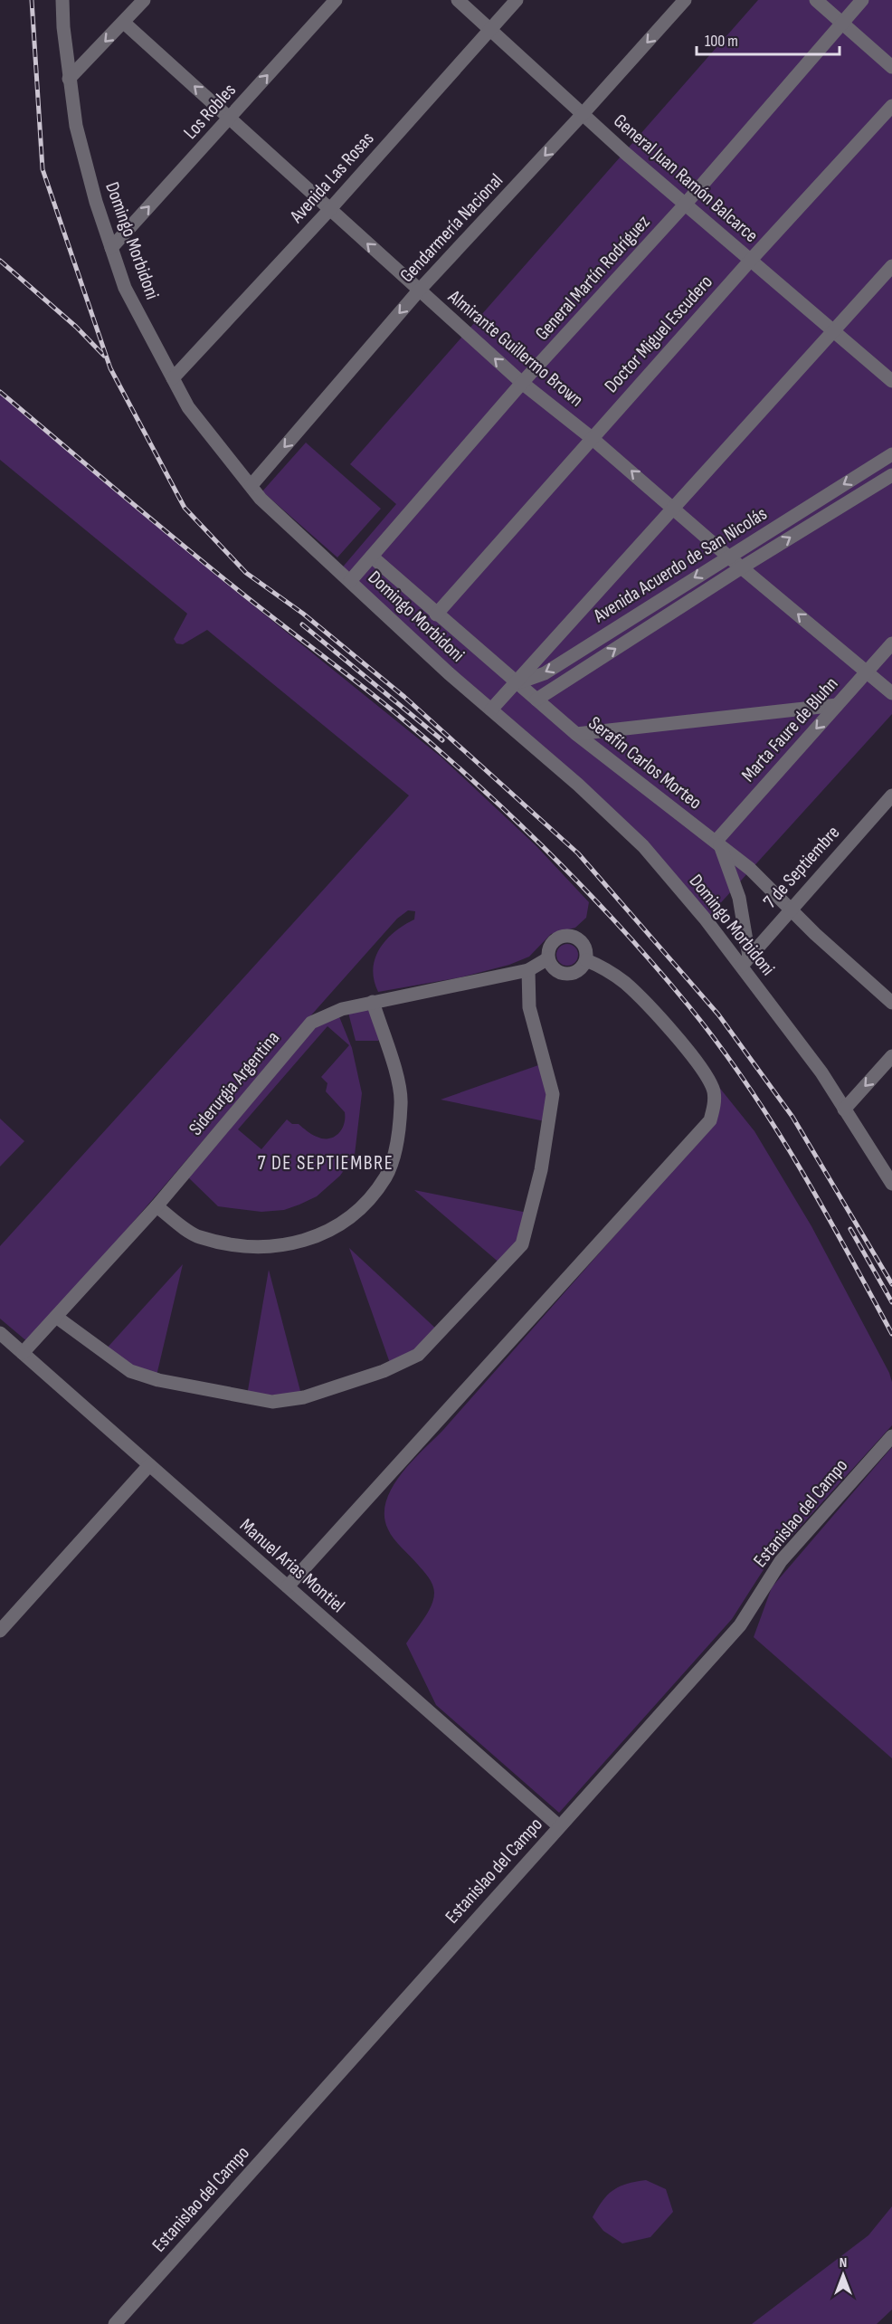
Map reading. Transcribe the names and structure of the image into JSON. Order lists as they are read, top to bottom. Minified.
{"streets":{"street":["Los Robles","Avenida Las Rosas","General Juan Ramón Balcarce","Gendarmería Nacional","Domingo Morbidoni","General Martín Rodríguez","Doctor Miguel Escudero","Almirante Guillermo Brown","Avenida Acuerdo de San Nicolás","Marta Faure de Bluhn","Serafín Carlos Morteo","7 de Septiembre","Siderurgia Argentina","Estanislao del Campo","Manuel Arias Montiel"]},"crossings":[["Los Robles","Domingo Morbidoni"],["Los Robles","Almirante Guillermo Brown"],["Avenida Las Rosas","General Juan Ramón Balcarce"],["Avenida Las Rosas","Domingo Morbidoni"],["Avenida Las Rosas","Almirante Guillermo Brown"],["General Juan Ramón Balcarce","Gendarmería Nacional"],["General Juan Ramón Balcarce","General Martín Rodríguez"],["General Juan Ramón Balcarce","Doctor Miguel Escudero"],["Gendarmería Nacional","Domingo Morbidoni"],["Gendarmería Nacional","Almirante Guillermo Brown"],["Domingo Morbidoni","General Martín Rodríguez"],["Domingo Morbidoni","Avenida Acuerdo de San Nicolás"],["Domingo Morbidoni","7 de Septiembre"],["General Martín Rodríguez","Almirante Guillermo Brown"],["General Martín Rodríguez","Serafín Carlos Morteo"],["Doctor Miguel Escudero","Almirante Guillermo Brown"],["Doctor Miguel Escudero","Serafín Carlos Morteo"],["Almirante Guillermo Brown","Avenida Acuerdo de San Nicolás"],["Almirante Guillermo Brown","Marta Faure de Bluhn"],["Avenida Acuerdo de San Nicolás","Serafín Carlos Morteo"],["Marta Faure de Bluhn","Serafín Carlos Morteo"],["Serafín Carlos Morteo","7 de Septiembre"],["Siderurgia Argentina","Manuel Arias Montiel"],["Estanislao del Campo","Manuel Arias Montiel"]],"one_way":["Los Robles","Gendarmería Nacional","Almirante Guillermo Brown","Marta Faure de Bluhn"],"districts":["7 DE SEPTIEMBRE"],"scale_bar":"100 m","north":"top"}
